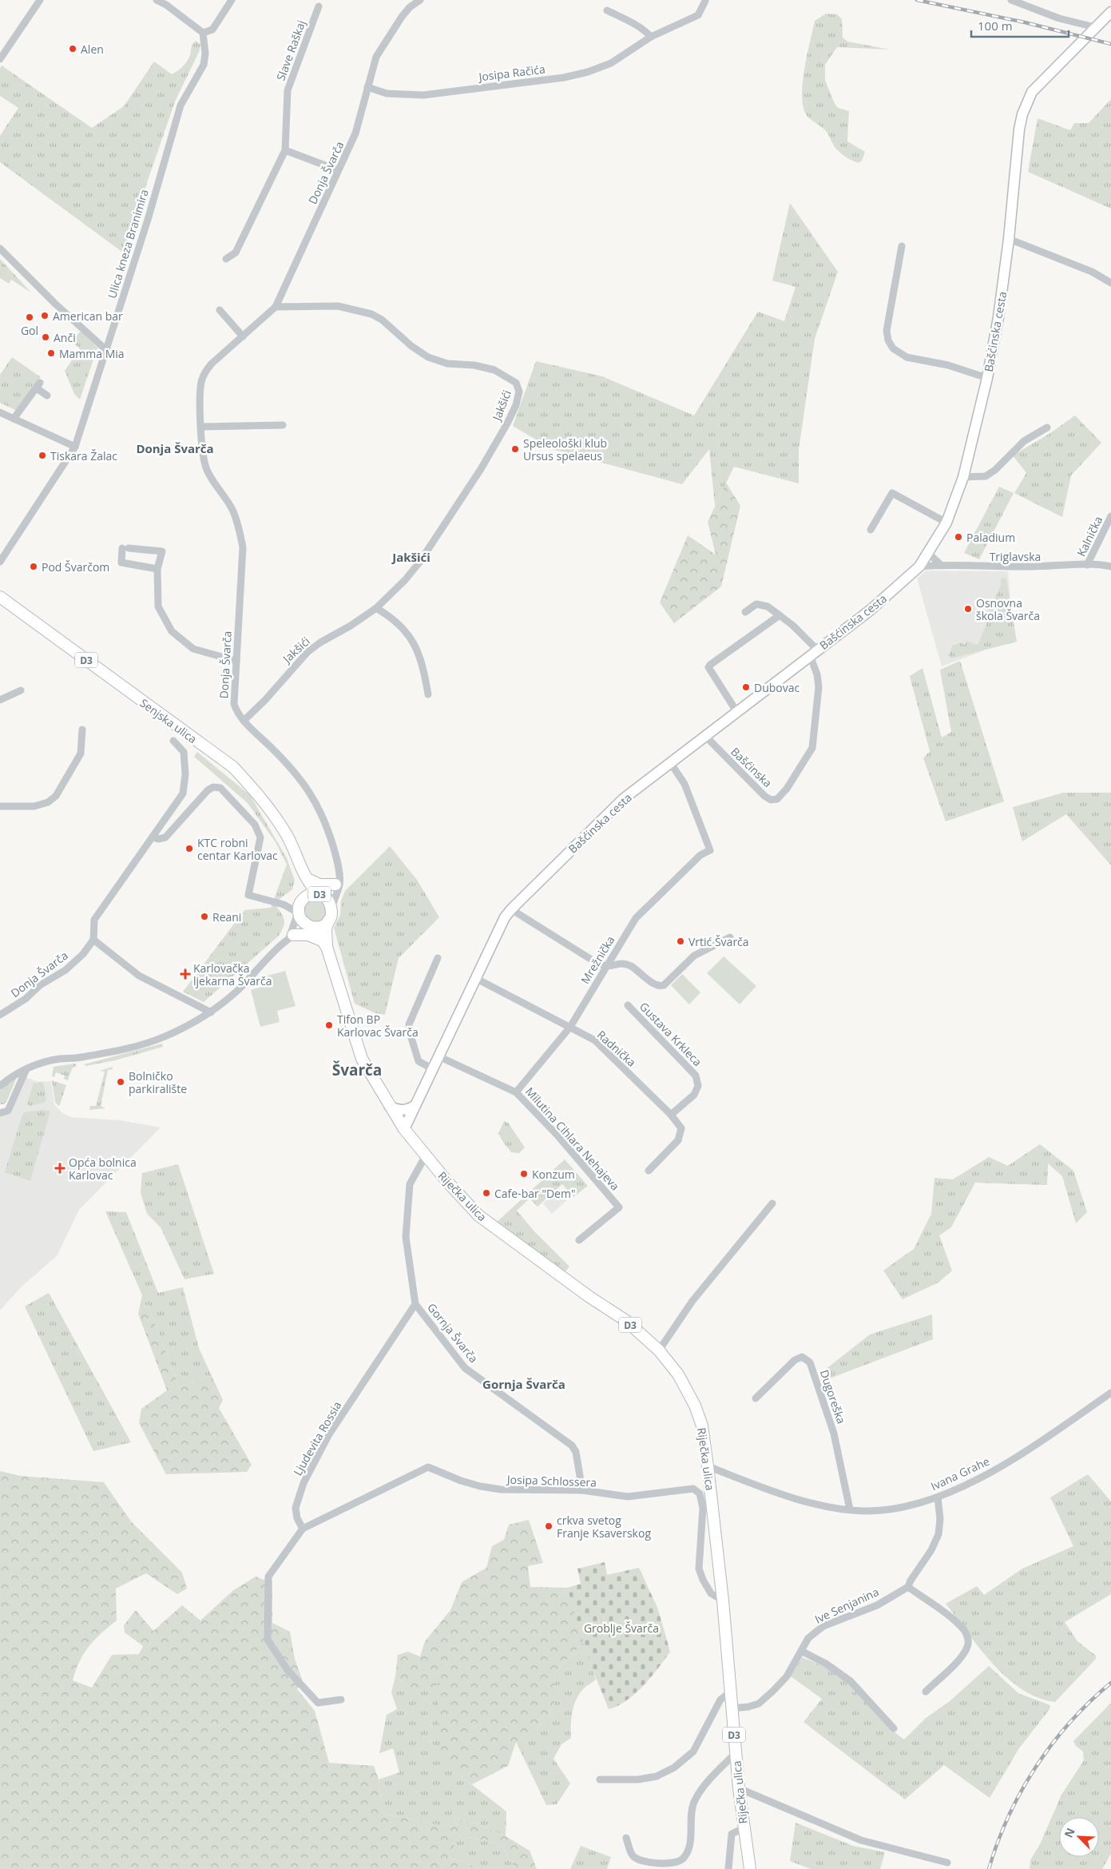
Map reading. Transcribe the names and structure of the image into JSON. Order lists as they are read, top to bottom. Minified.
{"streets":{"main road":["D3","Senjska ulica","Riječka ulica"],"street":["Slave Raškaj","Josipa Račića","Donja Švarča","Ulica kneza Branimira","Bašćinska cesta","Jakšići","Kalnička","Triglavska","Bašćinska","Mrežnička","Gustava Krkleca","Radnička","Milutina Cihlara Nehajeva","Gornja Švarča","Dugoreška","Ljudevita Rossia","Ivana Grahe","Josipa Schlossera","Ive Senjanina"]},"crossings":[["Josipa Račića","Donja Švarča"],["Donja Švarča","Jakšići"],["Donja Švarča","D3"],["Donja Švarča","Senjska ulica"],["Bašćinska cesta","Triglavska"],["Bašćinska cesta","D3"],["Bašćinska cesta","Bašćinska"],["Bašćinska cesta","Mrežnička"],["Bašćinska cesta","Radnička"],["Bašćinska cesta","Milutina Cihlara Nehajeva"],["Bašćinska cesta","Riječka ulica"],["Kalnička","Triglavska"],["D3","Senjska ulica"],["D3","Riječka ulica"],["Mrežnička","Radnička"],["Mrežnička","Milutina Cihlara Nehajeva"],["Gustava Krkleca","Radnička"],["Riječka ulica","Ivana Grahe"],["Riječka ulica","Josipa Schlossera"],["Riječka ulica","Ive Senjanina"],["Gornja Švarča","Ljudevita Rossia"],["Gornja Švarča","Josipa Schlossera"],["Dugoreška","Ivana Grahe"],["Ljudevita Rossia","Josipa Schlossera"]],"districts":["Donja Švarča","Jakšići","Švarča","Gornja Švarča"],"parks":["Groblje Švarča"],"places":{"other":["Alen","American bar","Gol","Anči","Mamma Mia","Speleološki klub Ursus spelaeus","Tiskara Žalac","Paladium","Pod Švarčom","Osnovna škola Švarča","Dubovac","KTC robni centar Karlovac","Reani","Vrtić Švarča","Tifon BP Karlovac Švarča","Bolničko parkiralište","Konzum","Cafe-bar \"Dem\"","crkva svetog Franje Ksaverskog"],"health":["Karlovačka ljekarna Švarča","Opća bolnica Karlovac"]},"scale_bar":"100 m","north":"top left"}
